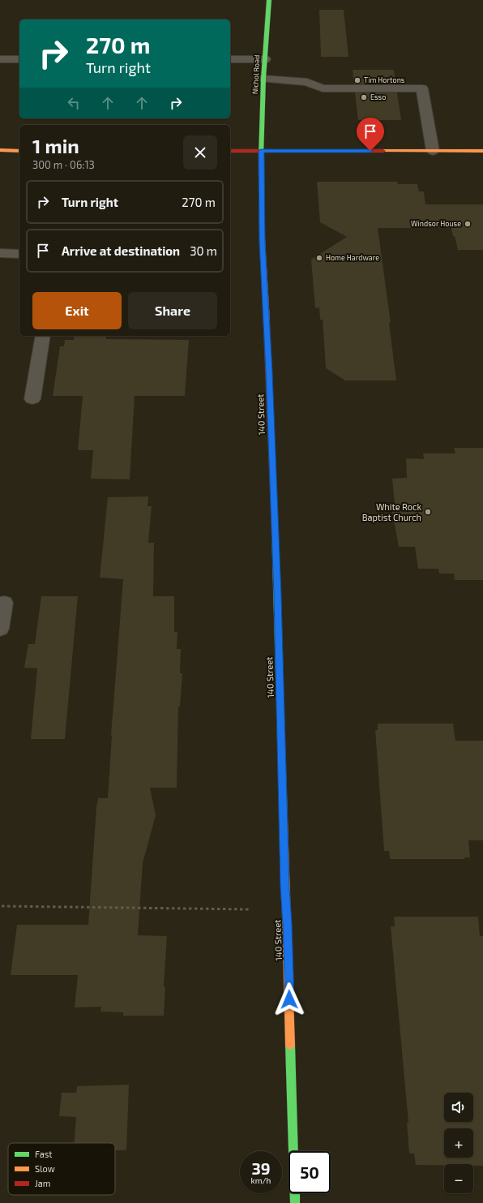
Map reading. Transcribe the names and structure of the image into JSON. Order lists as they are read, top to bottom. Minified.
{"streets":{"main road":["Nichol Road","140 Street"]},"crossings":[["Nichol Road","140 Street"]],"places":["Tim Hortons","Esso","Windsor House","Home Hardware","White Rock Baptist Church"],"legend":["Fast","Slow","Jam"],"page":{"turn":["270 m","Turn right"],"heading":["1 min","300 m · 06:13"],"list":[{"name":"Turn right","value":"270 m"},{"name":"Arrive at destination","value":"30 m"}],"buttons":["Exit","Share"],"map_buttons":["+","−"],"speed":"39 km/h","limit":"50"}}
